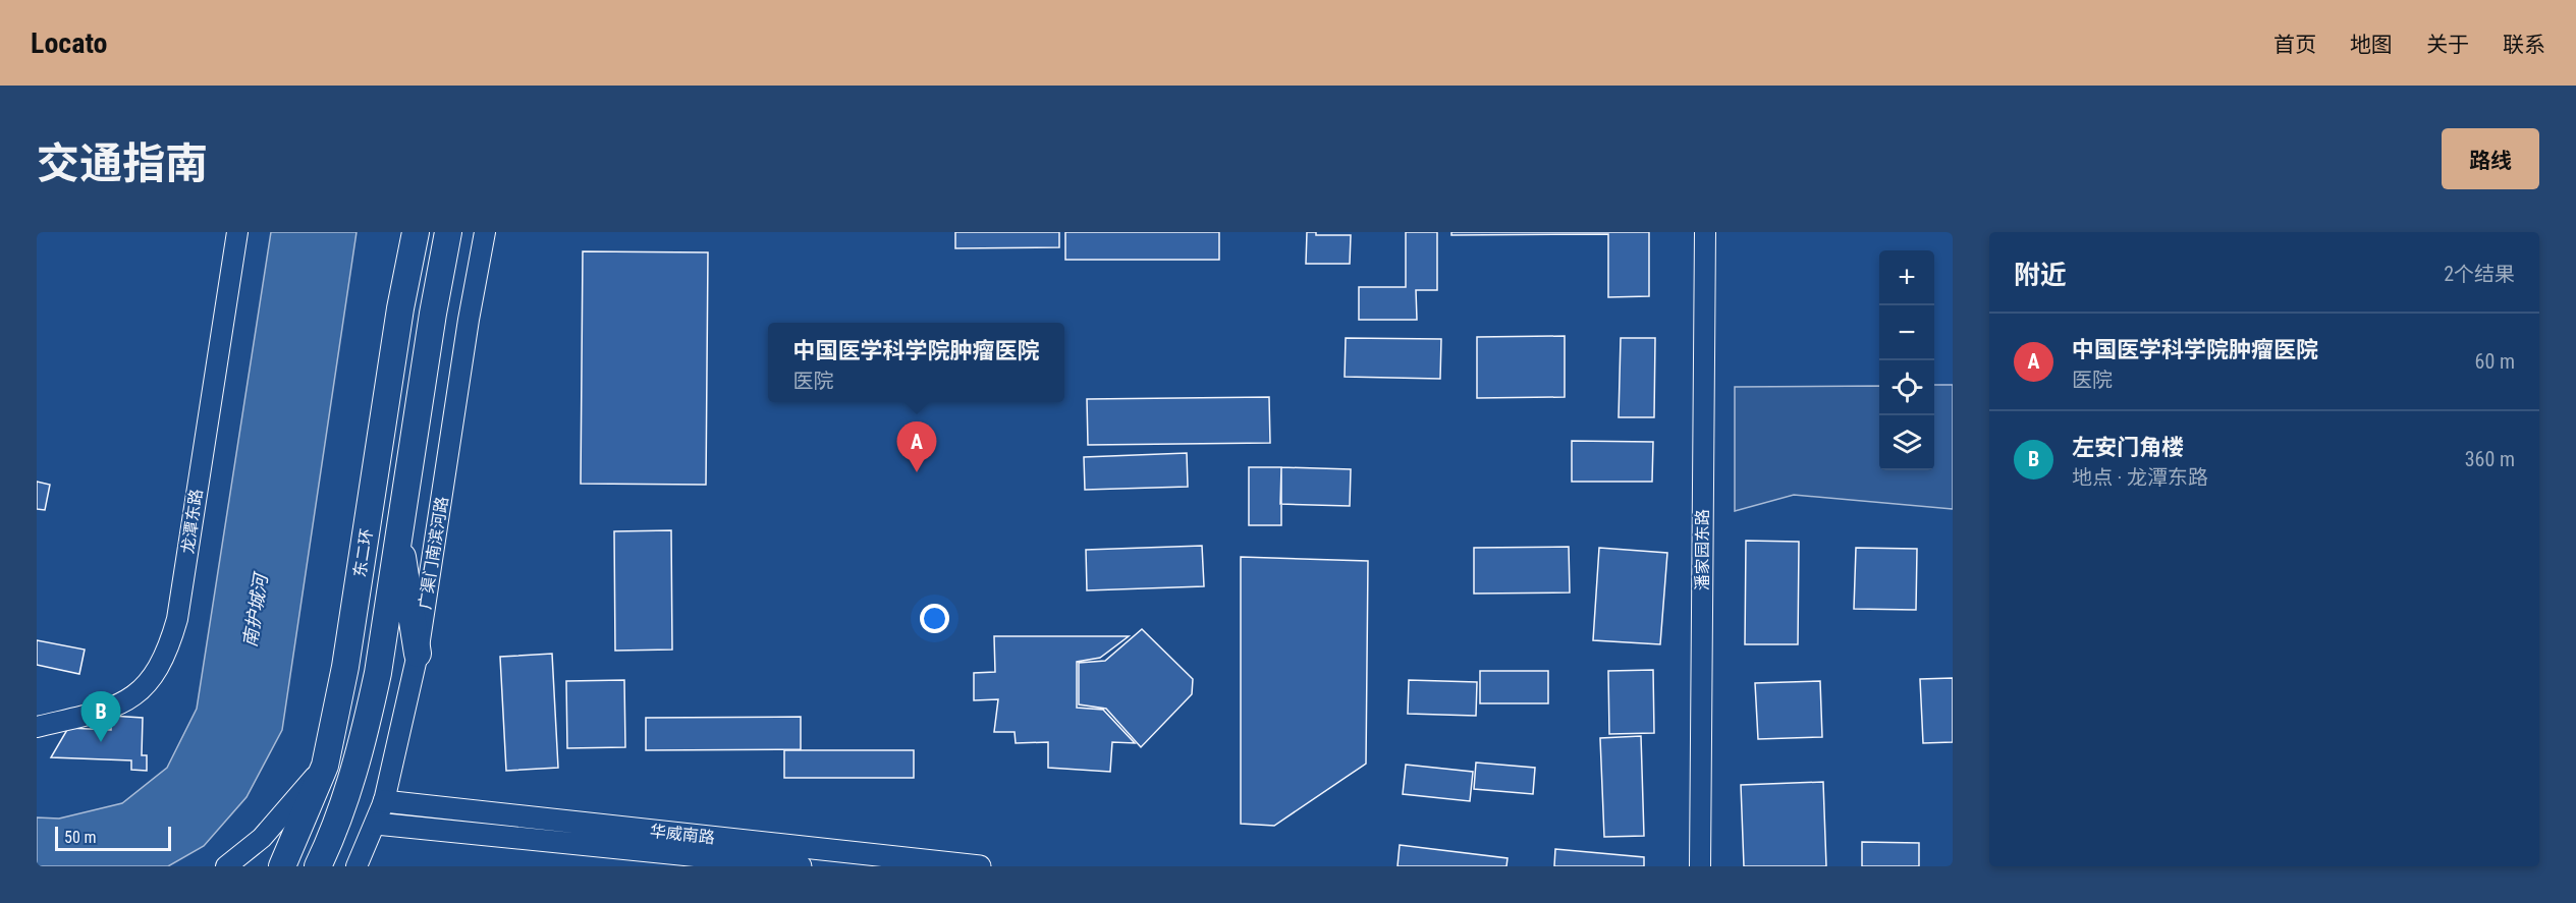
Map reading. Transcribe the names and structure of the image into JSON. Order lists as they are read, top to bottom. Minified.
{"streets":{"highway":["东二环"],"main road":["华威南路"],"street":["龙潭东路","潘家园东路","广渠门南滨河路"]},"crossings":[["广渠门南滨河路","华威南路"]],"water":["南护城河"],"scale_bar":"50 m","page":{"header":"Locato","nav":["首页","地图","关于","联系"],"title":"交通指南","buttons":"路线","heading":["附近","2个结果"],"map_buttons":["+","−"],"list":[{"mark":"A","name":"中国医学科学院肿瘤医院","note":"医院","value":"60 m"},{"mark":"B","name":"左安门角楼","note":"地点 · 龙潭东路","value":"360 m"}],"popup":["中国医学科学院肿瘤医院","医院"],"pins":["A","B"],"scale":"50 m"}}
